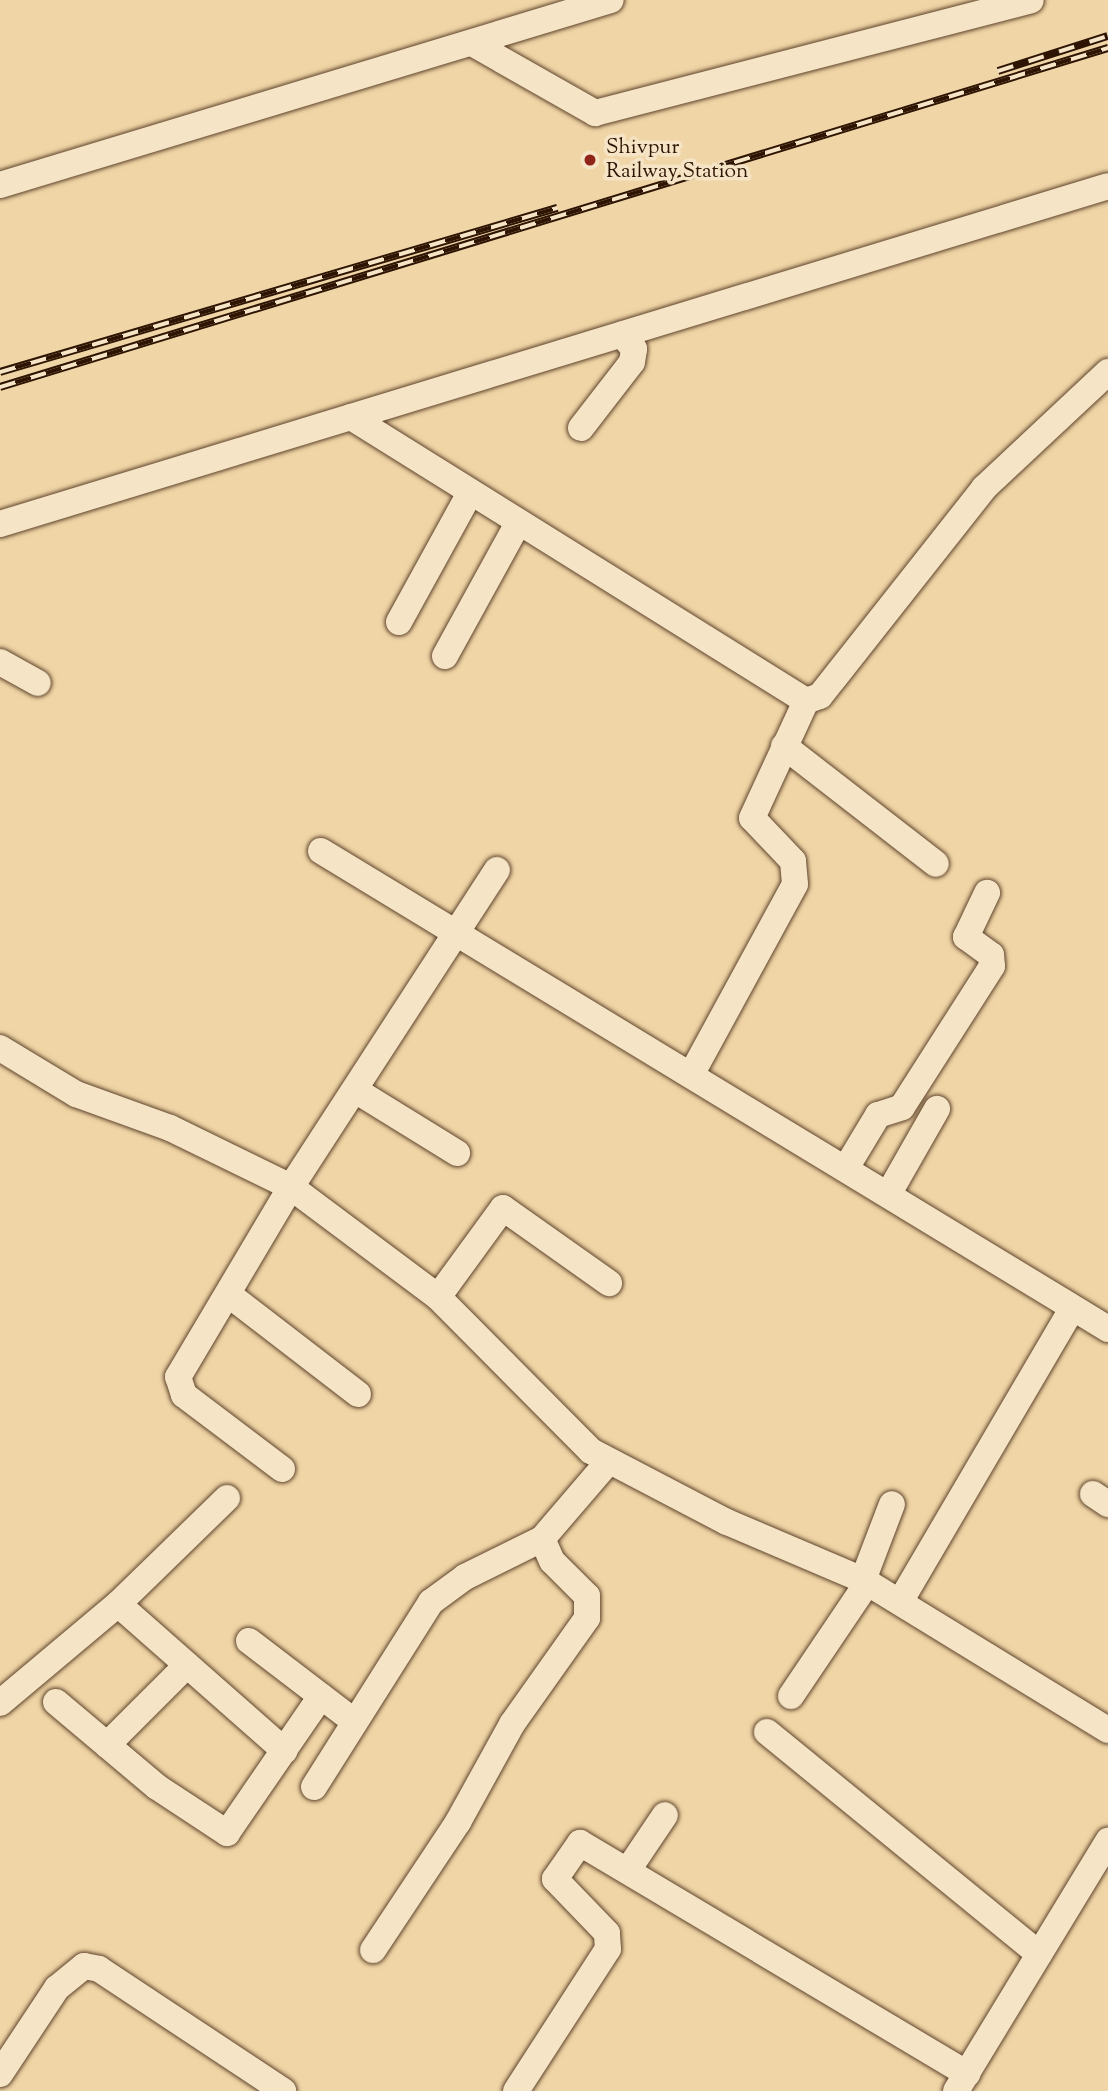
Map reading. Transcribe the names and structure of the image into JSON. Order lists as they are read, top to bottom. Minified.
{"places":["Shivpur Railway Station"]}
